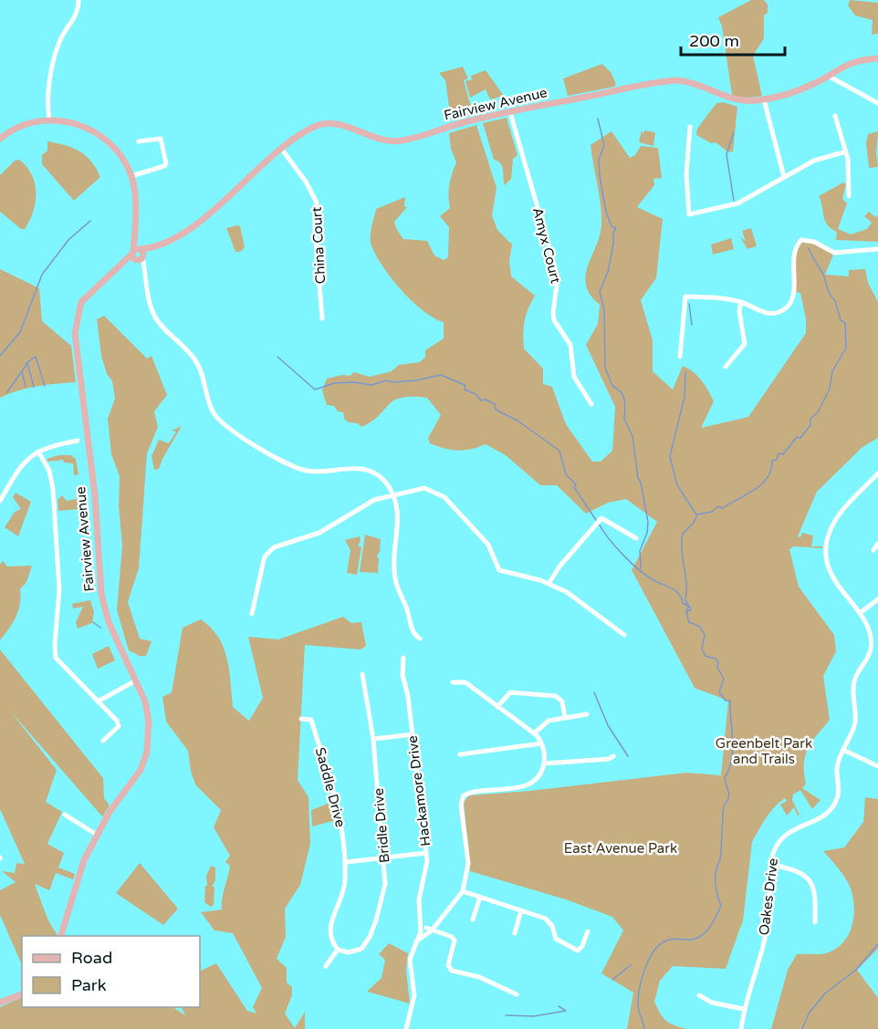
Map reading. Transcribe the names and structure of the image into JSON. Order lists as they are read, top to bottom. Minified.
{"streets":{"main road":["Fairview Avenue"],"street":["China Court","Amyx Court","Saddle Drive","Hackamore Drive","Bridle Drive","Oakes Drive"]},"crossings":[["Fairview Avenue","China Court"],["Fairview Avenue","Amyx Court"],["Saddle Drive","Bridle Drive"]],"parks":["Greenbelt Park and Trails","East Avenue Park"],"legend":["Road","Park"],"scale_bar":"200 m"}
